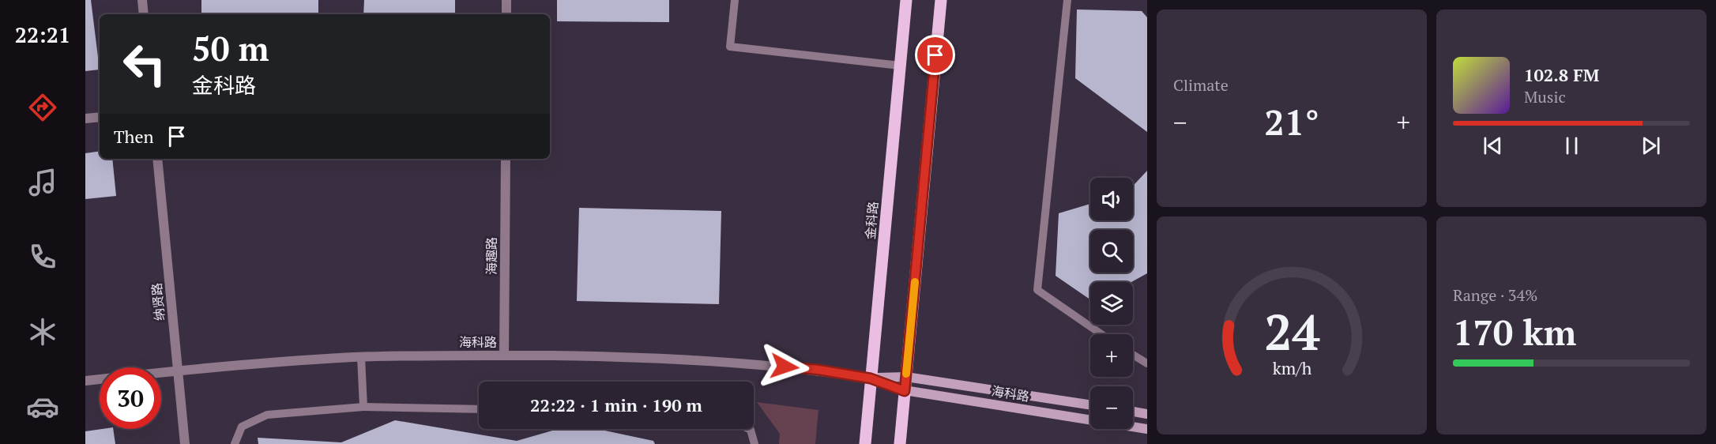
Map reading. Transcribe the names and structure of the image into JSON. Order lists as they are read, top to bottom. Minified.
{"streets":{"main road":["金科路"],"street":["海趣路","纳贤路","海科路"]},"crossings":[["金科路","海科路"],["海趣路","海科路"],["纳贤路","海科路"]],"page":{"tabs":"22:21","tile":["Climate",["Range · 34%","170 km"]],"turn":["50 m","金科路"],"song":["102.8 FM","Music"],"heat":["−","21°","+"],"then":"Then","map_buttons":["+","−"],"limit":"30","trip":"22:22 · 1 min · 190 m","gauge":["24","km/h"]}}
